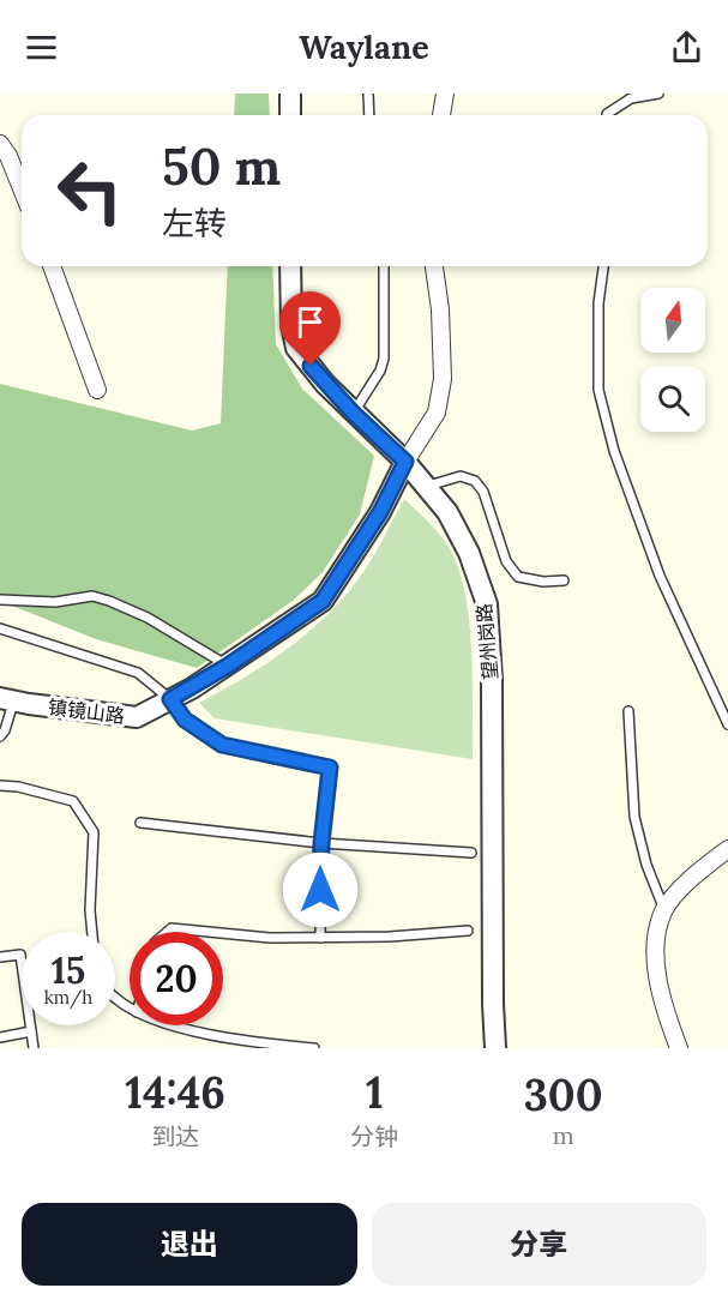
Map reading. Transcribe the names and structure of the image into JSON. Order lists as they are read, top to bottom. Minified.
{"streets":{"street":["望州岗路","镇镜山路"]},"crossings":[["望州岗路","镇镜山路"]],"north":"top","page":{"header":"Waylane","turn":["50 m","左转"],"speed":"15 km/h","limit":"20","eta":["14:46","到达","1","分钟","300","m"],"buttons":["退出","分享"]}}
